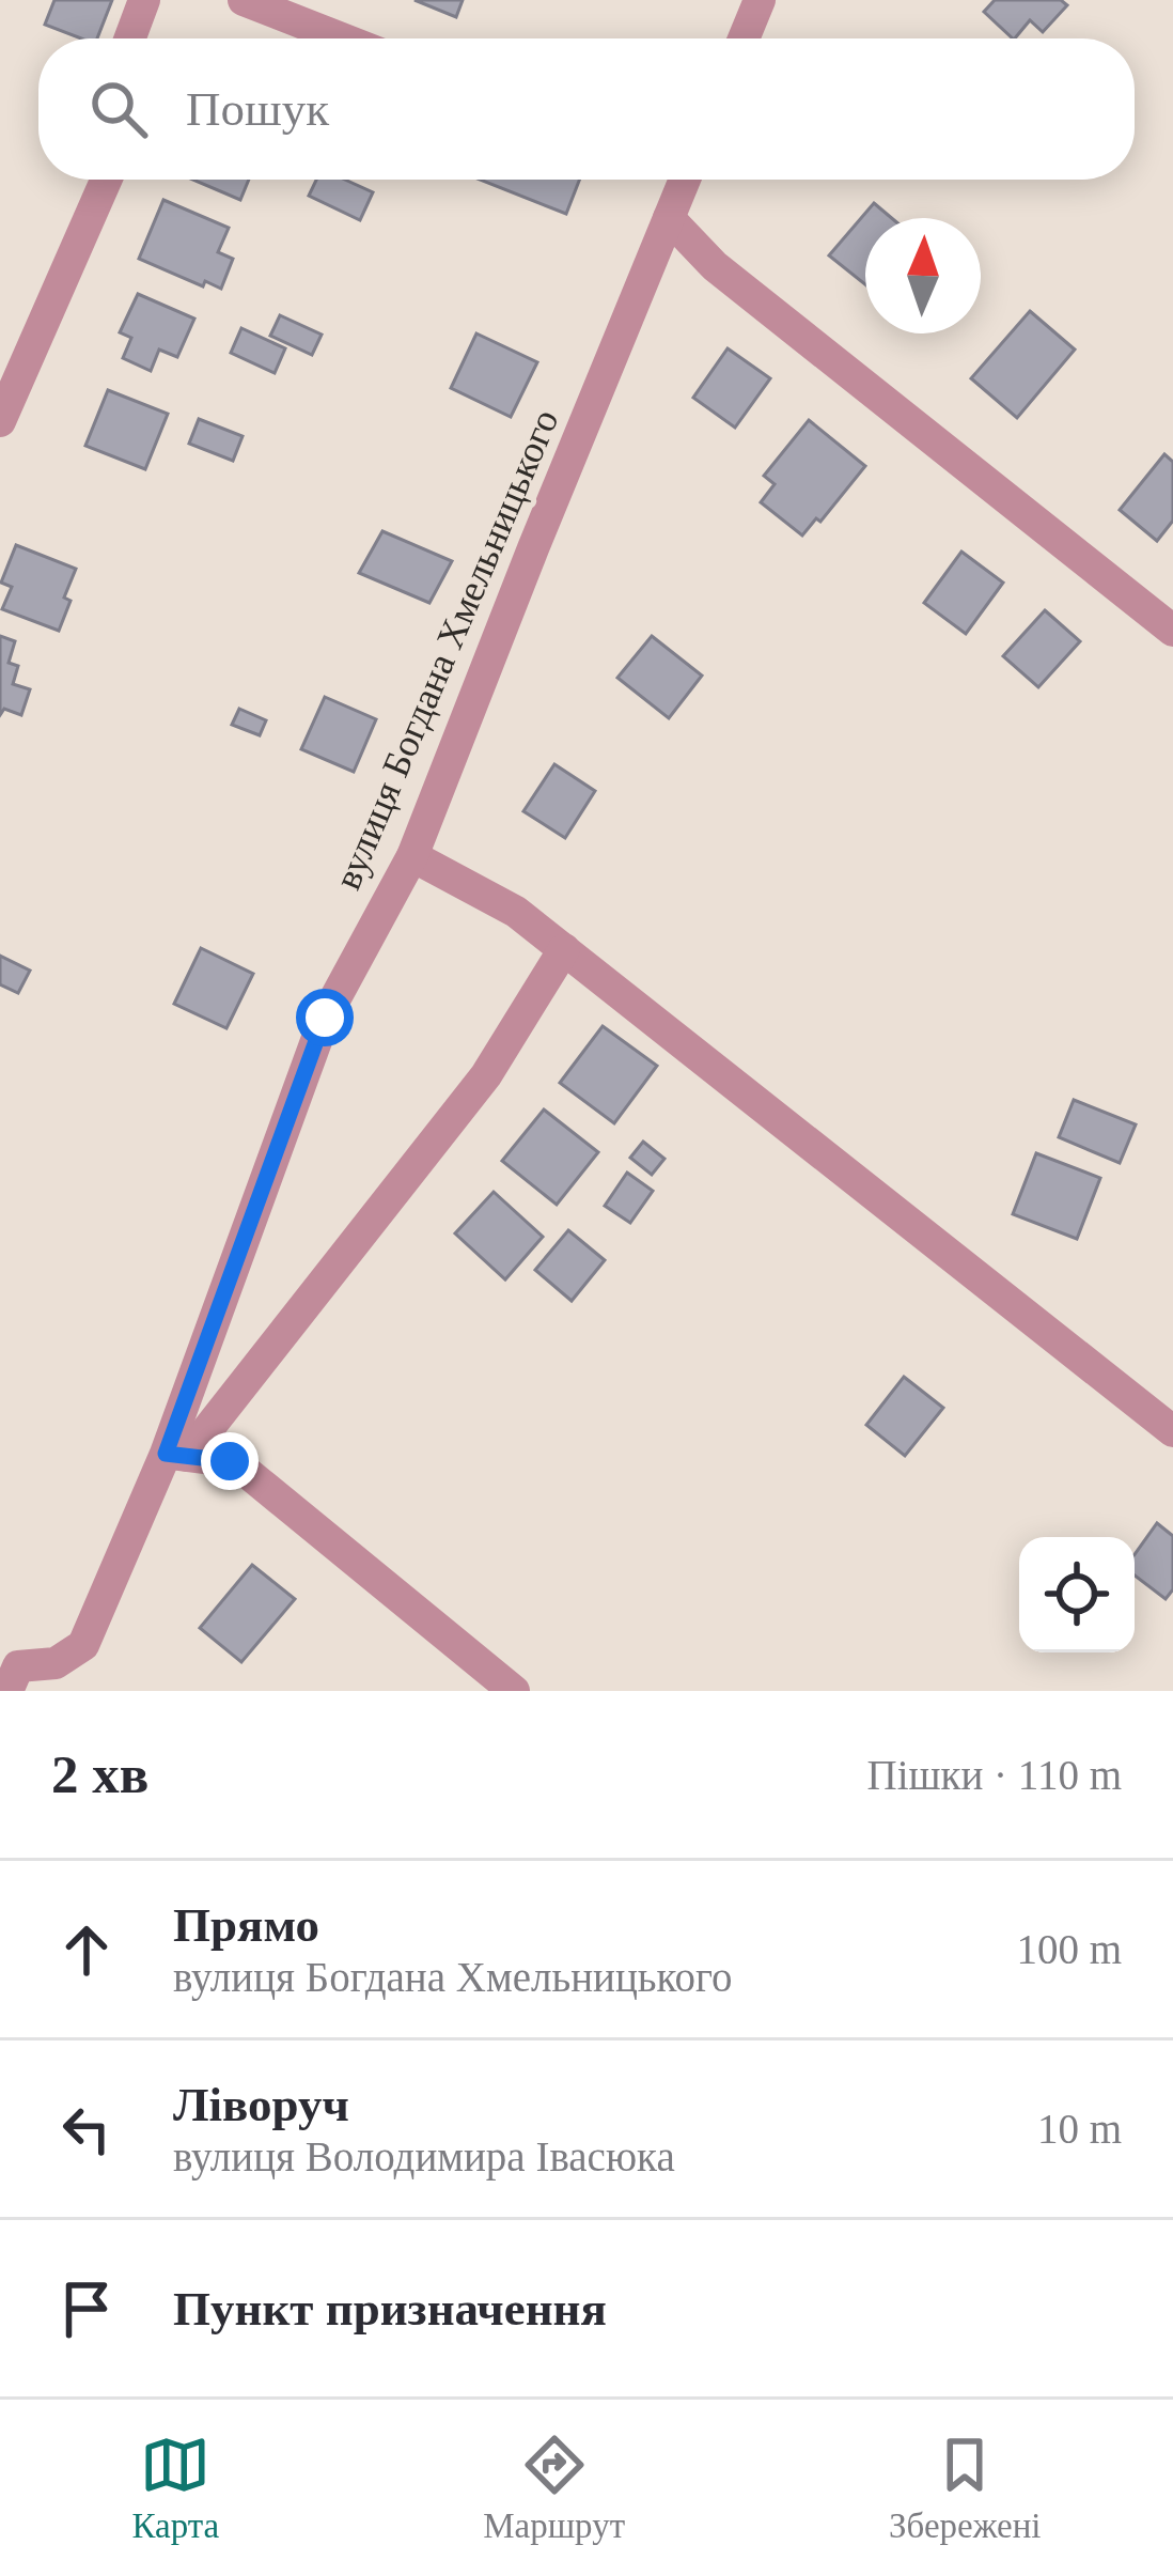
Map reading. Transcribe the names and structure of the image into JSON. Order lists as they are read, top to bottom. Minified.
{"streets":{"street":["вулиця Богдана Хмельницького"]},"north":"top","page":{"search":"Пошук","heading":["2 хв","Пішки · 110 m"],"list":[["Прямо","вулиця Богдана Хмельницького","100 m"],["Ліворуч","вулиця Володимира Івасюка","10 m"],"Пункт призначення"],"nav":["Карта","Маршрут","Збережені"]}}
